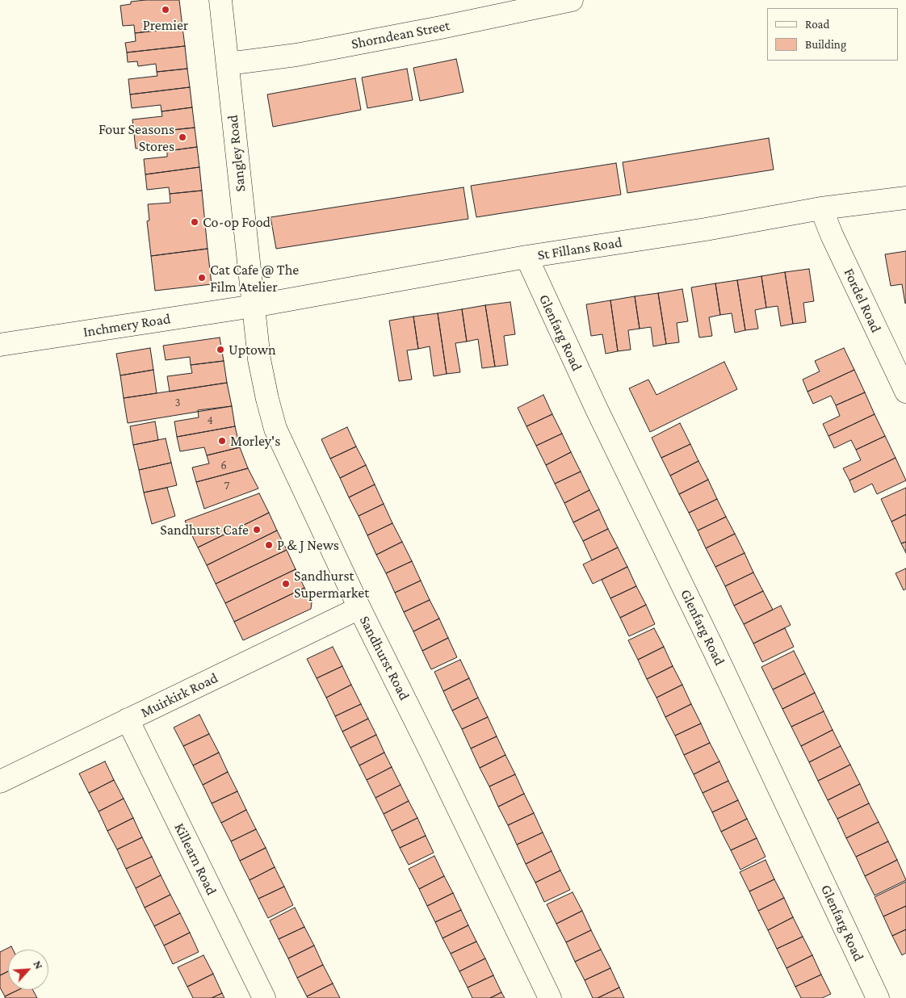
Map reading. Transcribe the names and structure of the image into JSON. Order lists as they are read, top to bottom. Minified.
{"streets":{"street":["Shorndean Street","Sangley Road","St Fillans Road","Fordel Road","Inchmery Road","Glenfarg Road","Sandhurst Road","Muirkirk Road","Killearn Road"]},"crossings":[["Shorndean Street","Sangley Road"],["Sangley Road","St Fillans Road"],["Sangley Road","Inchmery Road"],["Sangley Road","Sandhurst Road"],["St Fillans Road","Fordel Road"],["St Fillans Road","Inchmery Road"],["St Fillans Road","Glenfarg Road"],["St Fillans Road","Sandhurst Road"],["Inchmery Road","Sandhurst Road"],["Sandhurst Road","Muirkirk Road"],["Muirkirk Road","Killearn Road"]],"places":["Premier","Four Seasons Stores","Co-op Food","Cat Cafe @ The Film Atelier","Uptown","Morley's","Sandhurst Cafe","P & J News","Sandhurst Supermarket"],"house_numbers":["3","4","6","7"],"legend":["Road","Building"],"north":"top right"}
